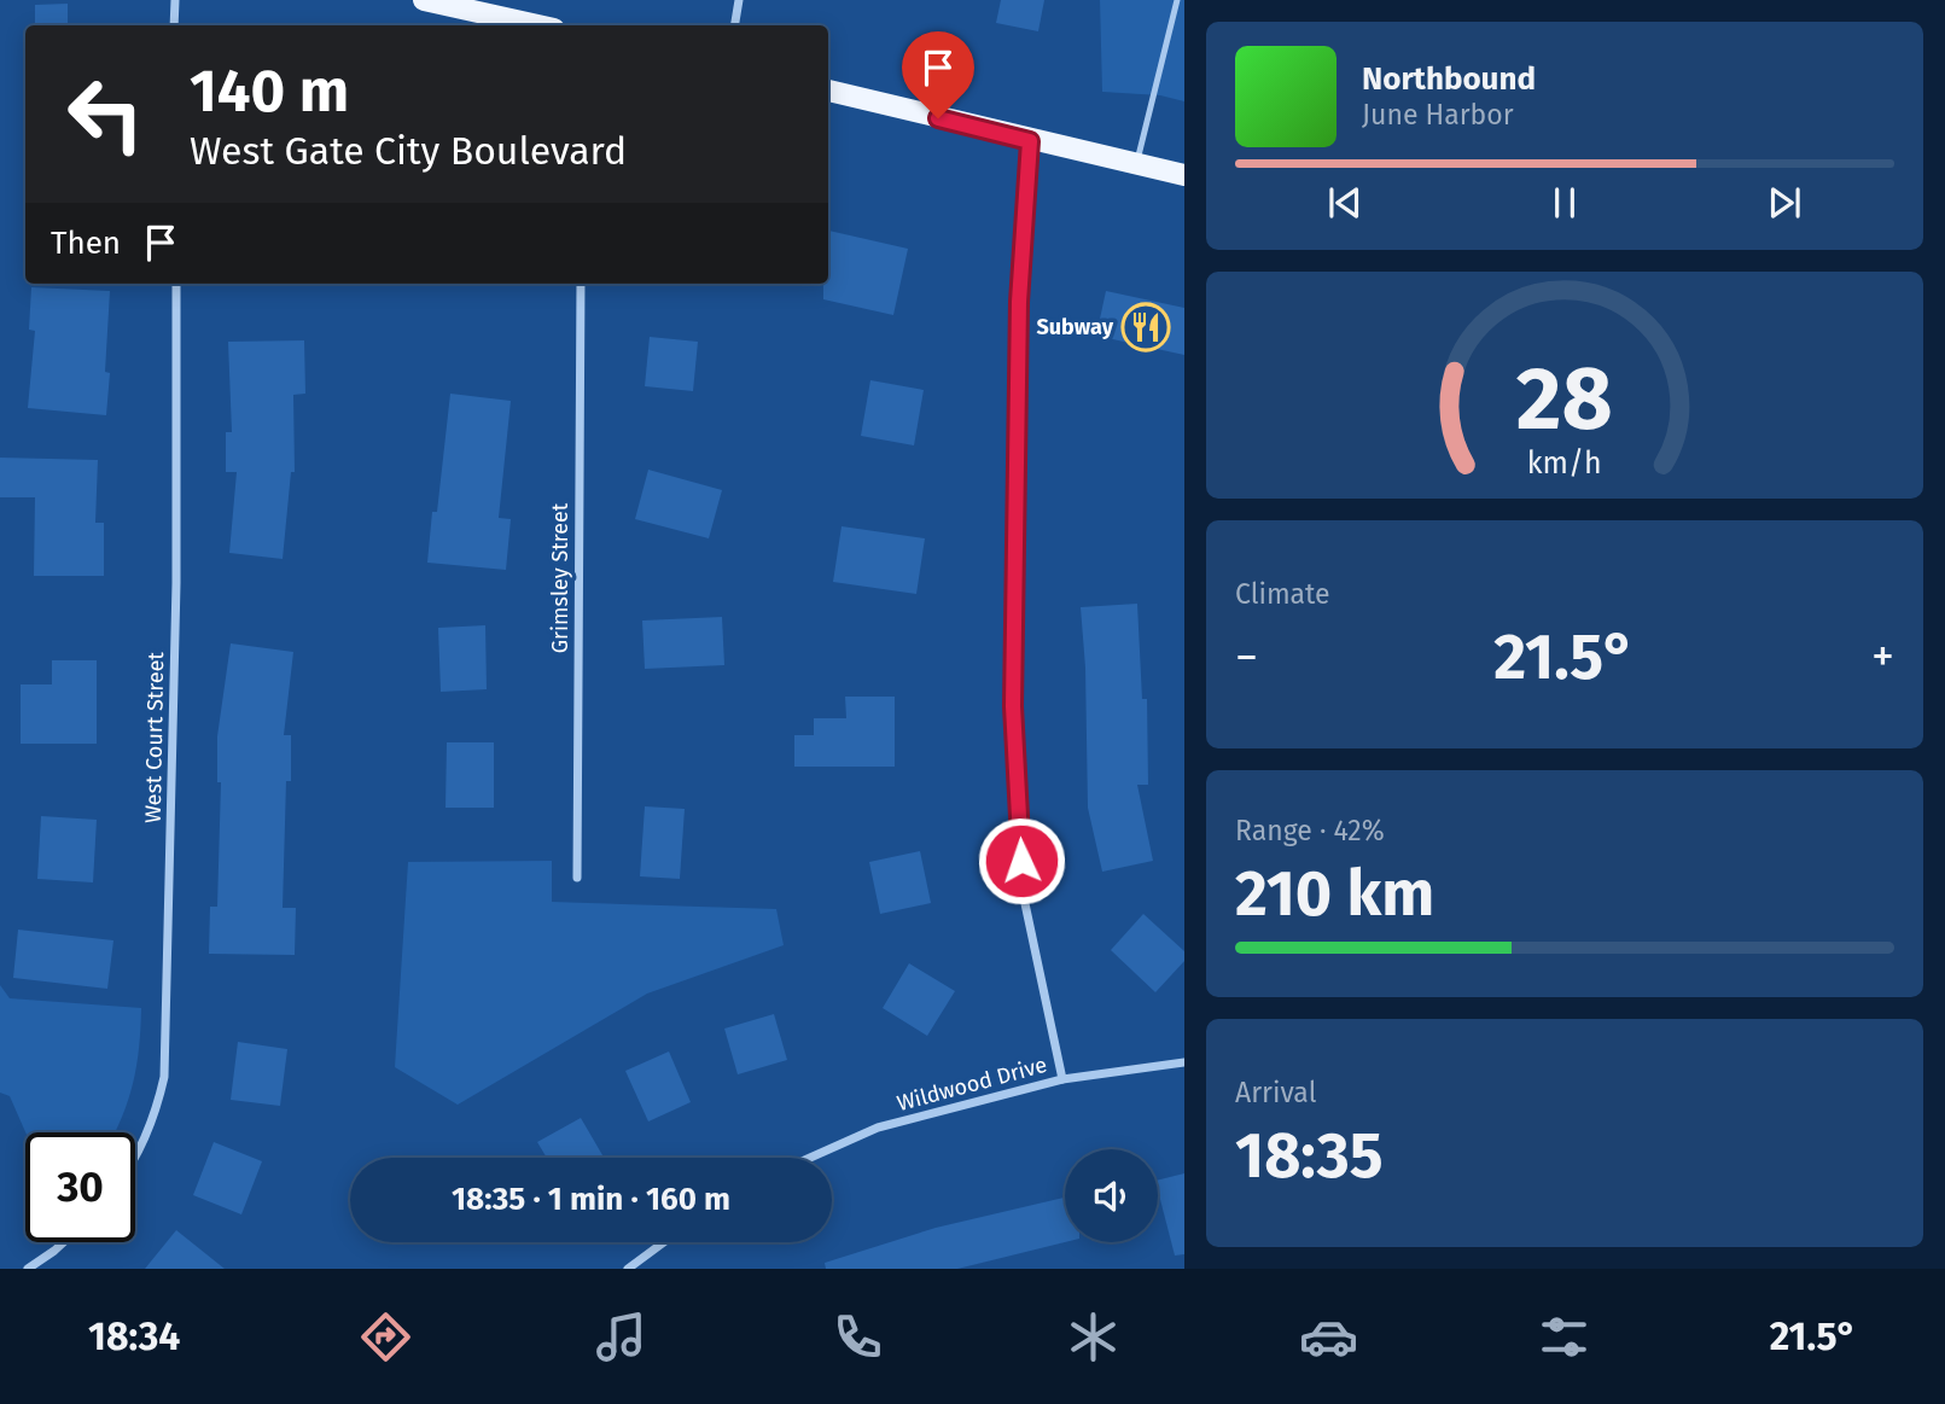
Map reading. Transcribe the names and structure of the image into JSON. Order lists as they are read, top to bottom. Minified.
{"streets":{"street":["Grimsley Street","West Court Street","Wildwood Drive"]},"places":{"restaurant":["Subway"]},"page":{"turn":["140 m","West Gate City Boulevard"],"song":["Northbound","June Harbor"],"then":"Then","tile":["Climate",["Range · 42%","210 km"],["Arrival","18:35"]],"heat":["−","21.5°","+"],"limit":"30","trip":"18:35 · 1 min · 160 m","tabs":["18:34","21.5°"],"gauge":["28","km/h"]}}
